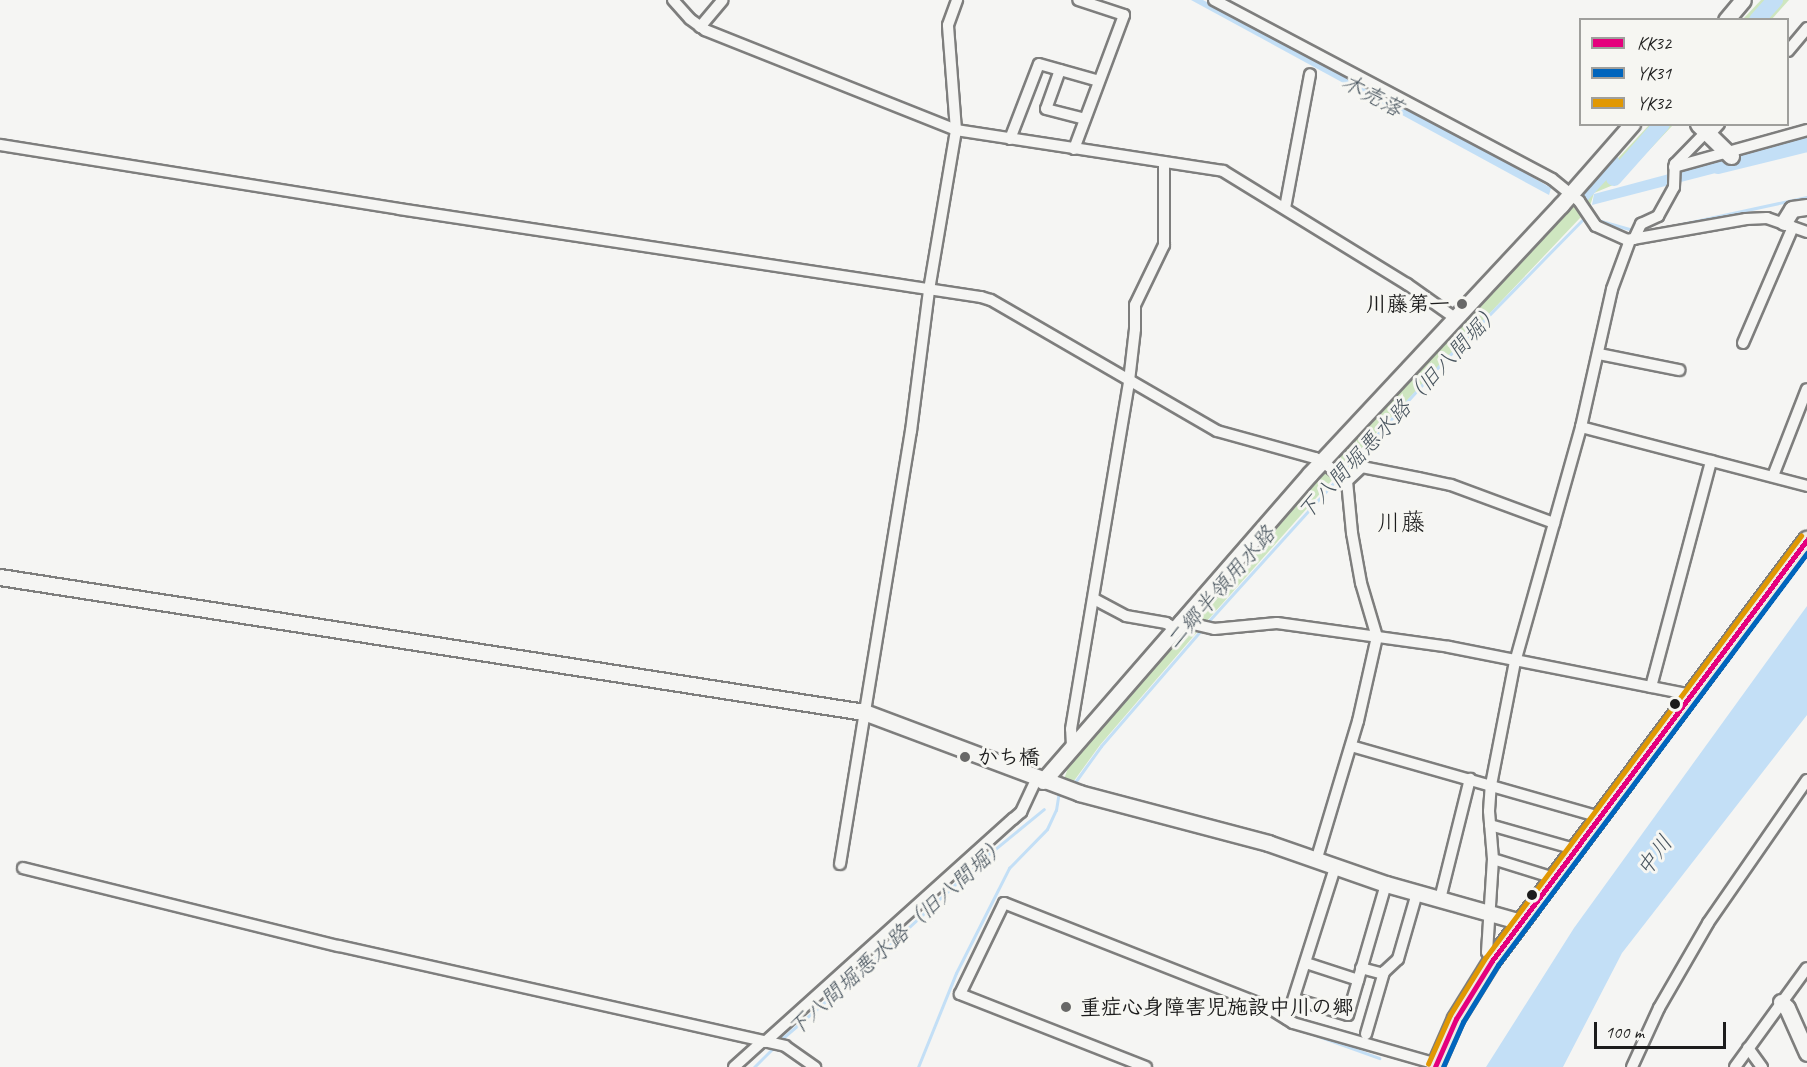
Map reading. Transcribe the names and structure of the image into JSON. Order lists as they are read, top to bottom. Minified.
{"districts":["川藤"],"water":["木売落","下八間堀悪水路（旧八間堀）","二郷半領用水路","中川"],"places":["川藤第一","かち橋","重症心身障害児施設中川の郷"],"lines":["transit line YK32","transit line KK32","transit line YK31"],"legend":["KK32","YK31","YK32"],"scale_bar":"100 m"}
